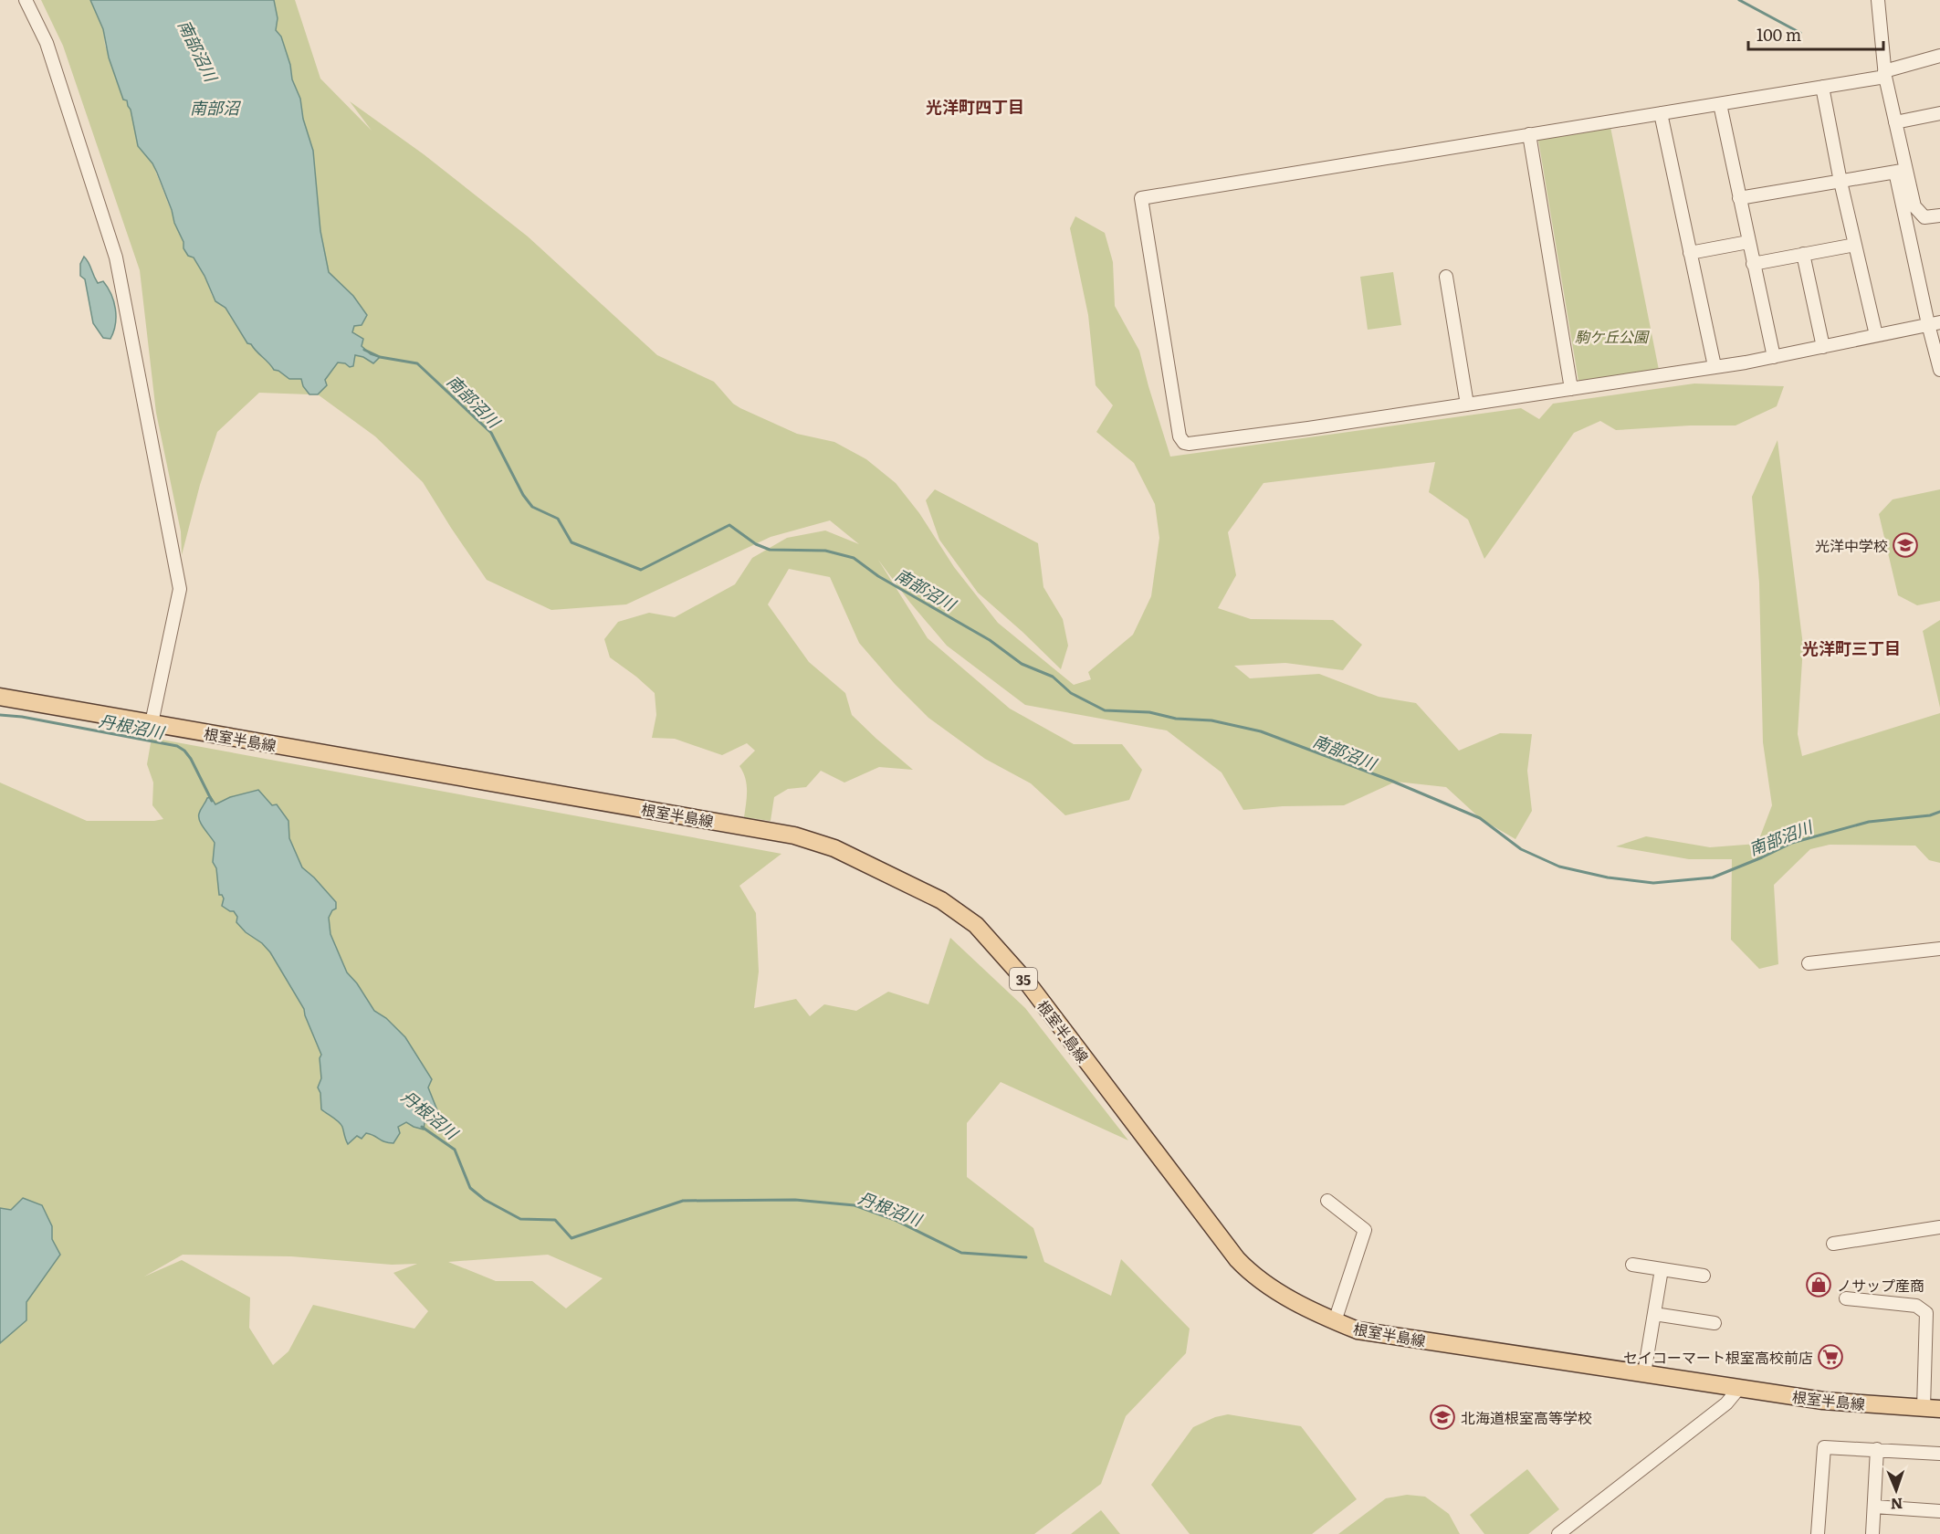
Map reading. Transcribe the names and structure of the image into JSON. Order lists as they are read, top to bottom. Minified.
{"streets":{"main road":["根室半島線","35"]},"districts":["光洋町四丁目","光洋町三丁目"],"water":["南部沼川","南部沼","丹根沼川"],"parks":["駒ケ丘公園"],"places":{"school or university":["光洋中学校","北海道根室高等学校"],"shop":["ノサップ産商"],"supermarket":["セイコーマート根室高校前店"]},"scale_bar":"100 m","north":"bottom"}
